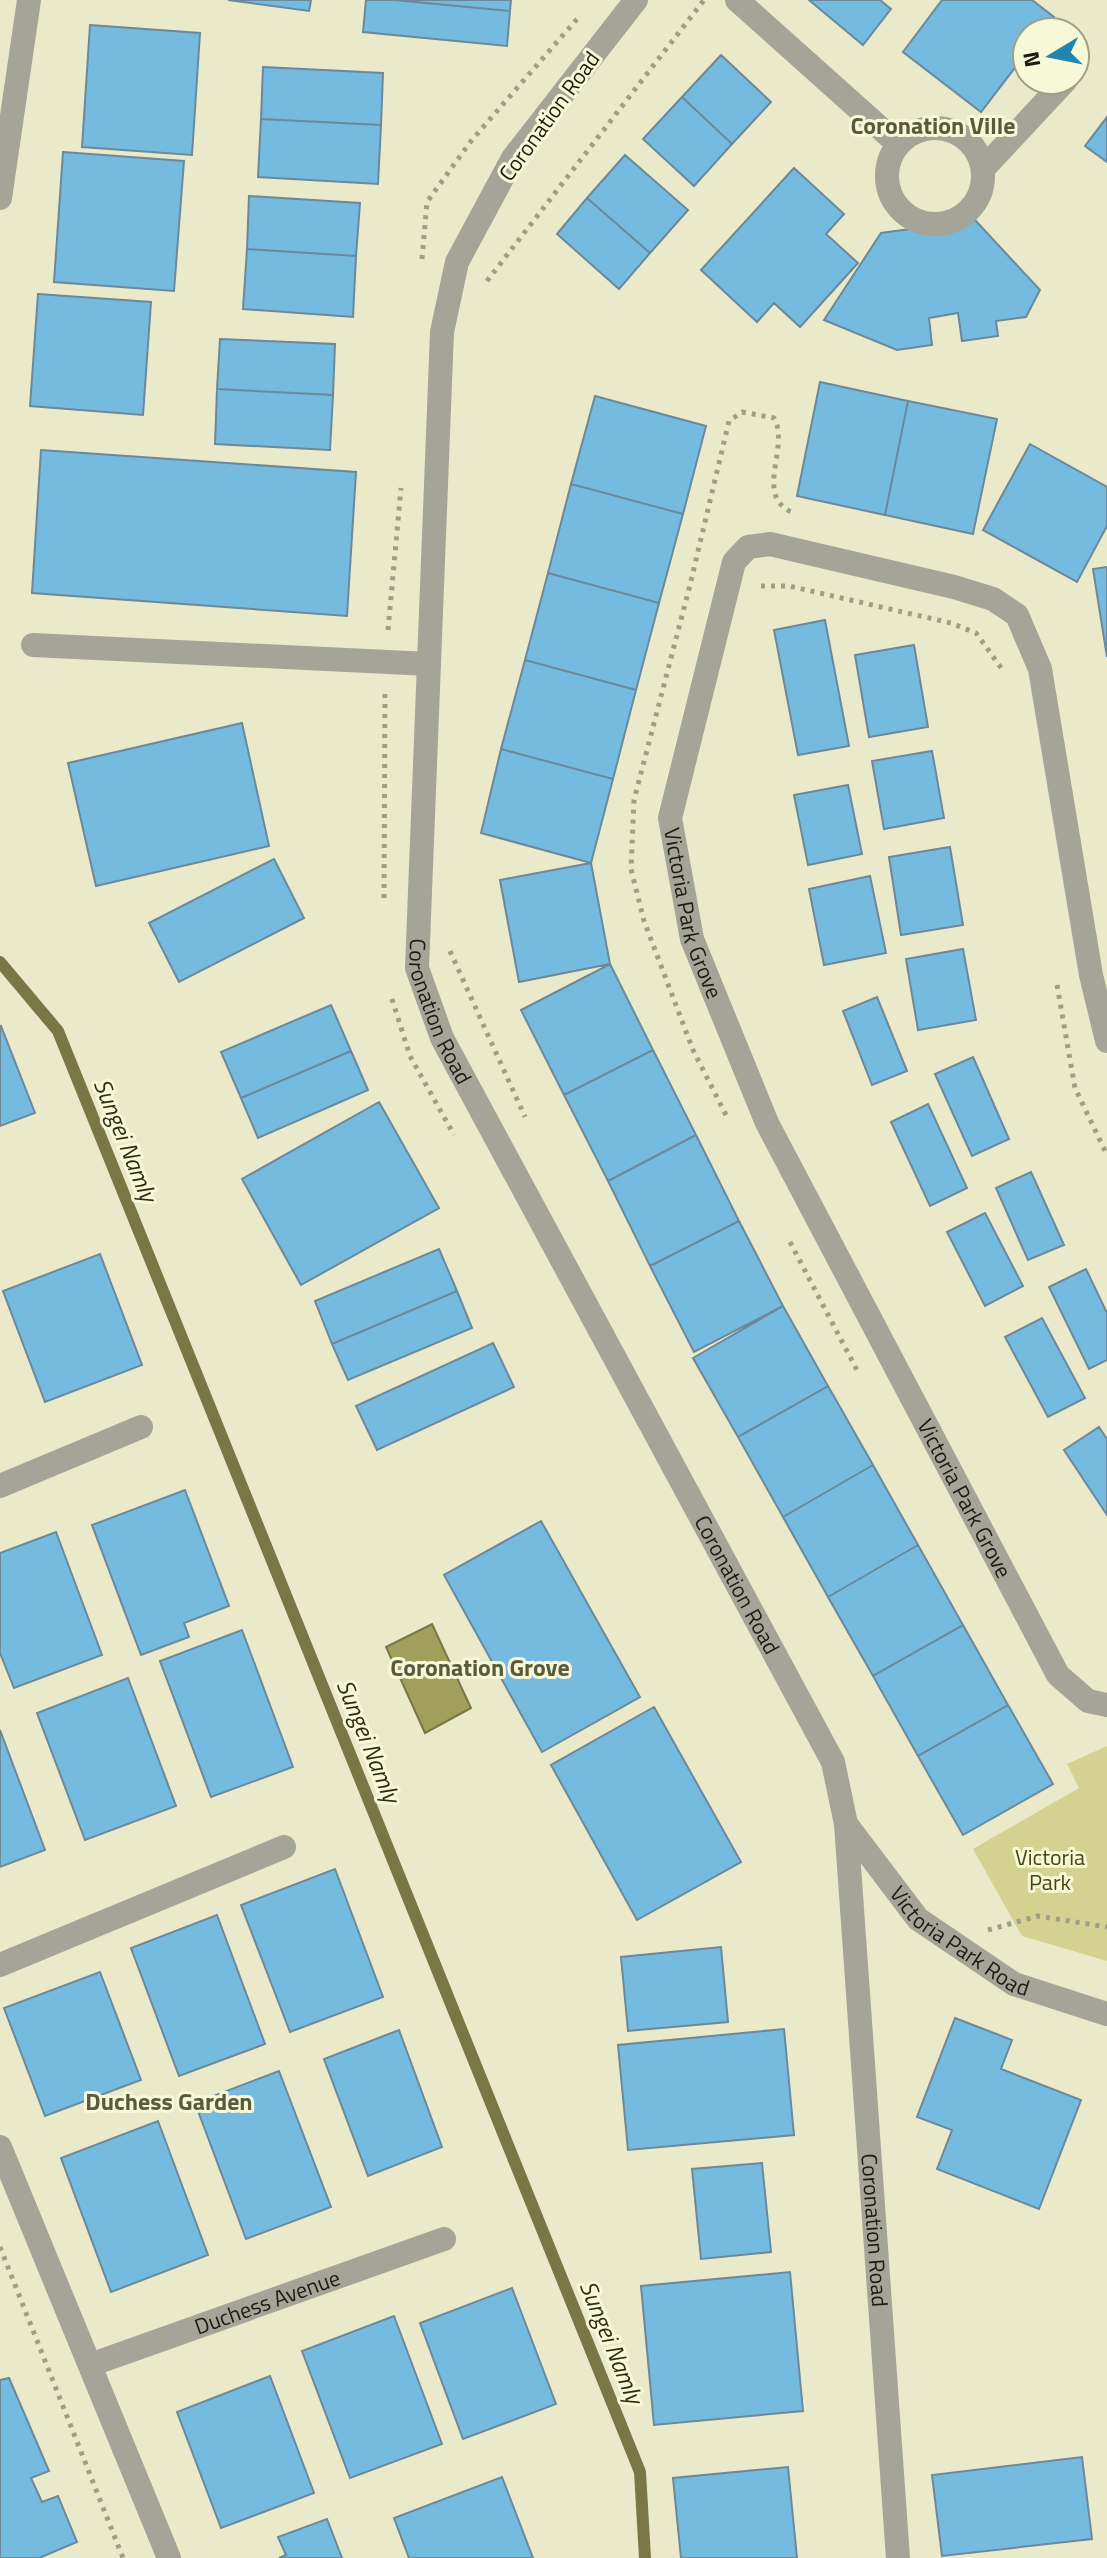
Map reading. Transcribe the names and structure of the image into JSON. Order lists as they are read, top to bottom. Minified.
{"streets":{"street":["Coronation Road","Victoria Park Grove","Victoria Park Road","Duchess Avenue"]},"crossings":[["Coronation Road","Victoria Park Road"]],"districts":["Coronation Ville","Coronation Grove","Duchess Garden"],"water":["Sungei Namly"],"parks":["Victoria Park"],"north":"left"}
